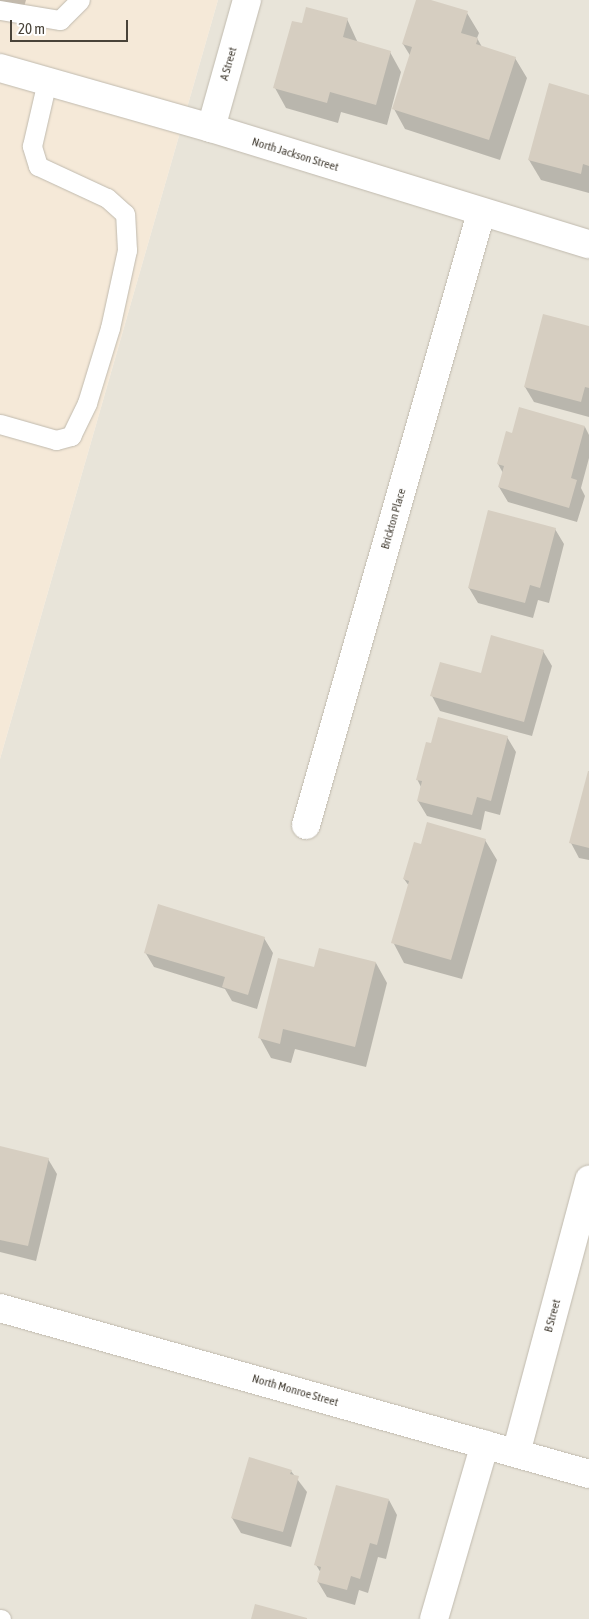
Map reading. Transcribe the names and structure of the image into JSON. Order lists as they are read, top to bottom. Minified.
{"streets":{"street":["A Street","North Jackson Street","Brickton Place","B Street","North Monroe Street"]},"crossings":[["A Street","North Jackson Street"],["North Jackson Street","Brickton Place"],["B Street","North Monroe Street"]],"scale_bar":"20 m"}
